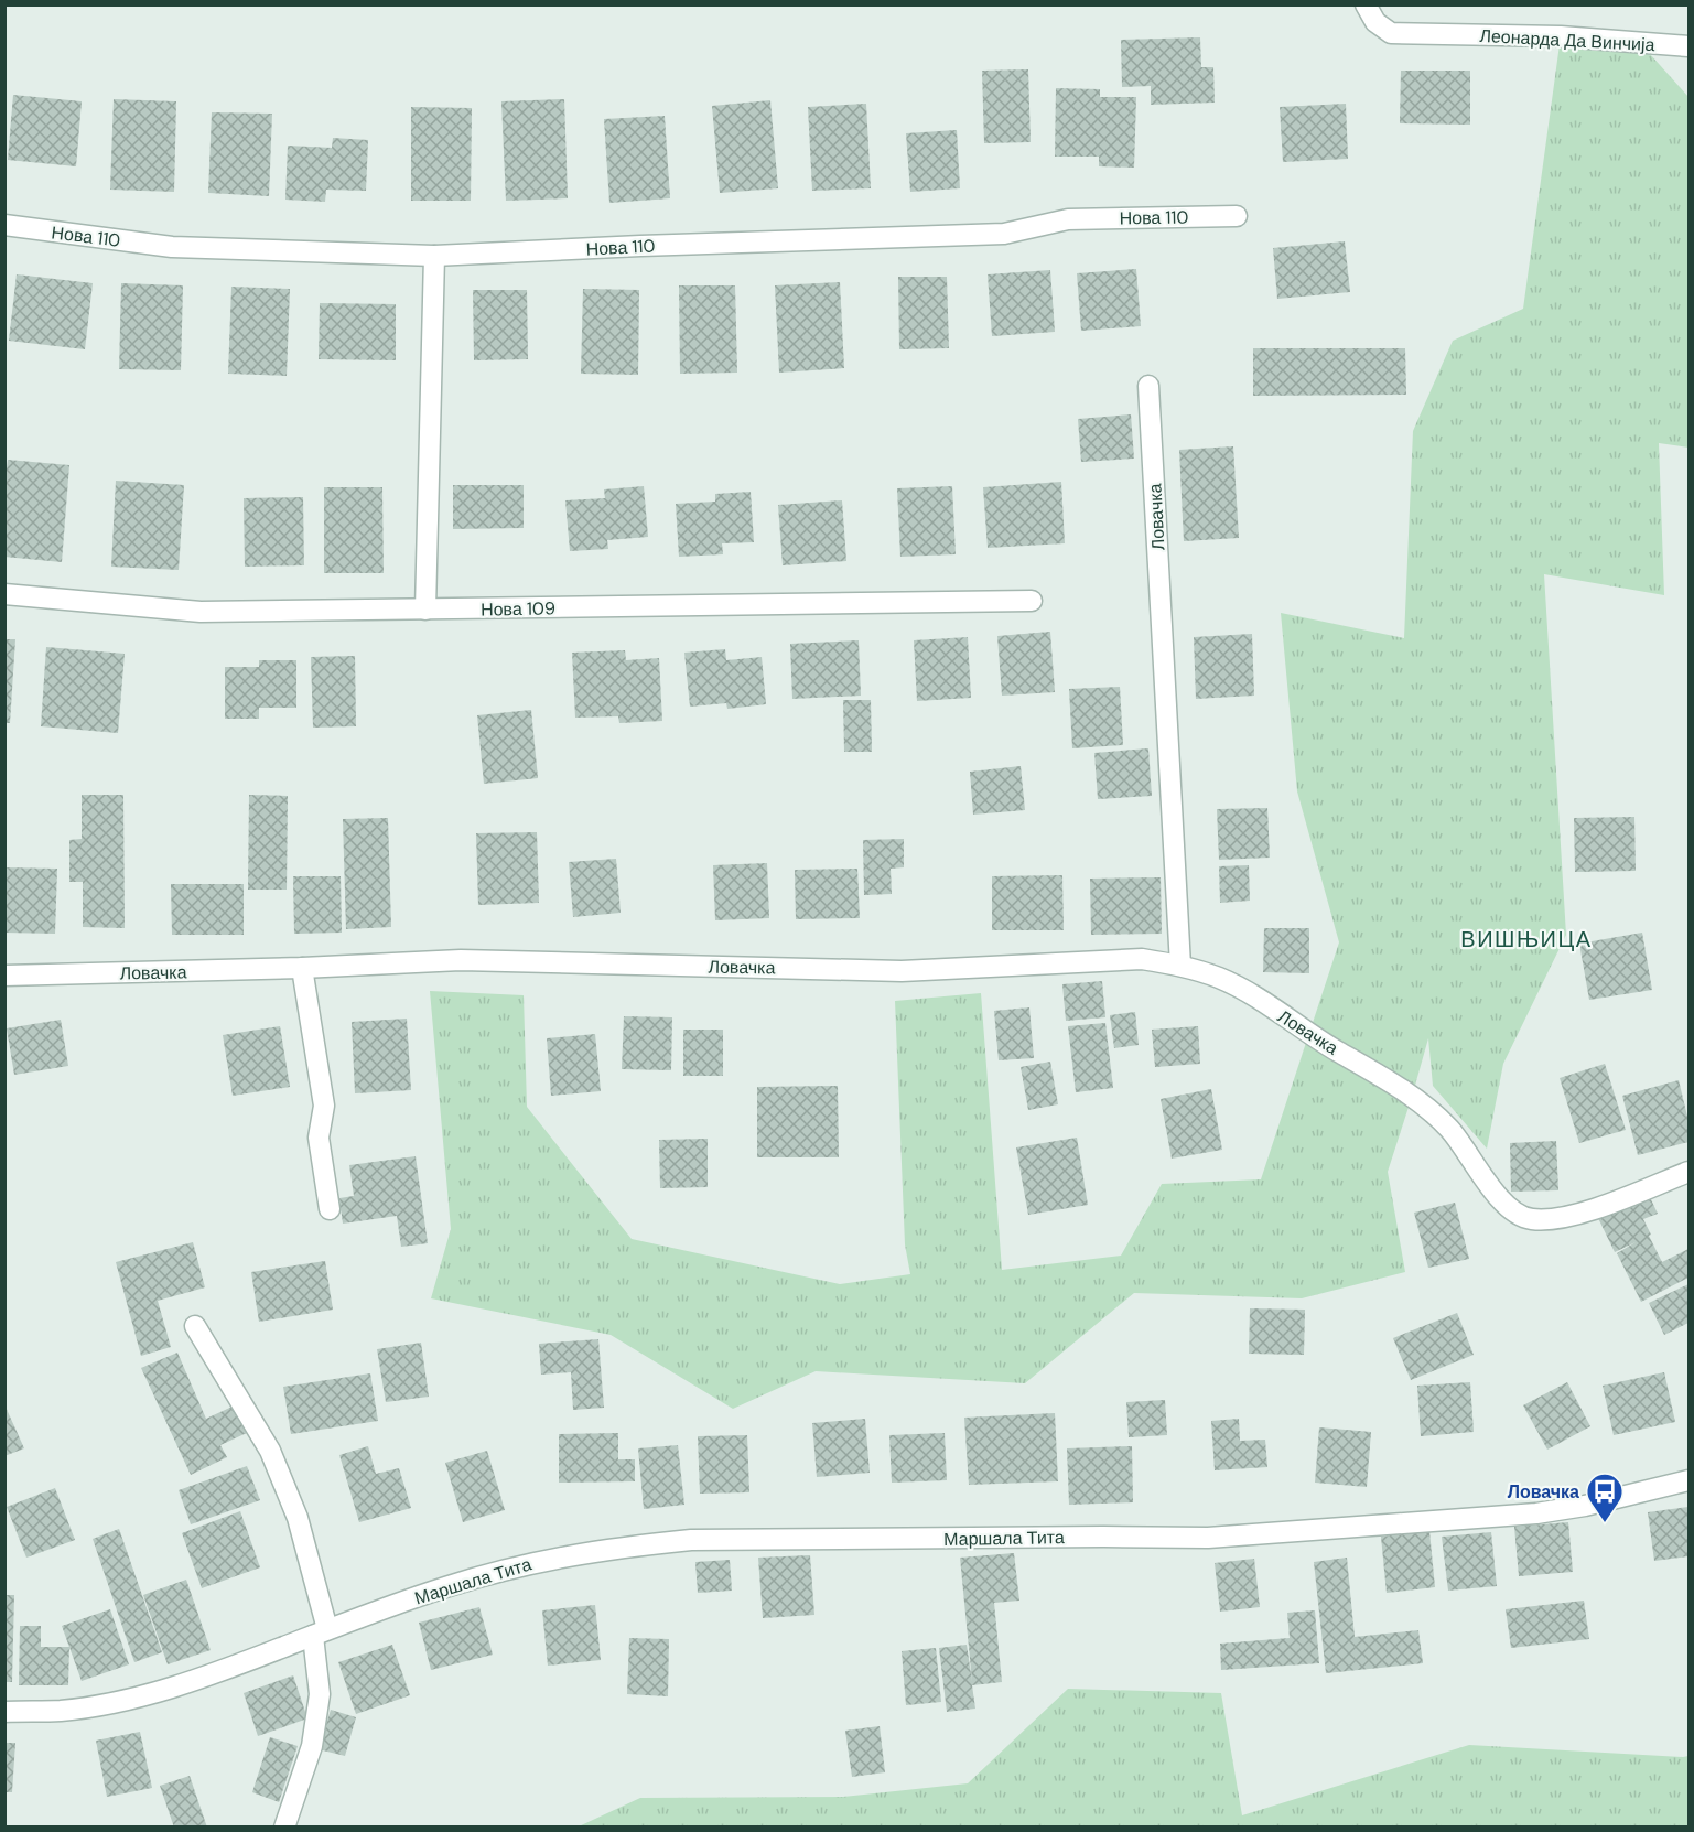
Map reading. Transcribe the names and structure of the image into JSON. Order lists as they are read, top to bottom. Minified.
{"streets":{"street":["Леонарда Да Винчија","Нова 110","Ловачка","Нова 109","Маршала Тита"]},"districts":["ВИШЊИЦА"],"places":{"bus stop":["Ловачка"]}}
